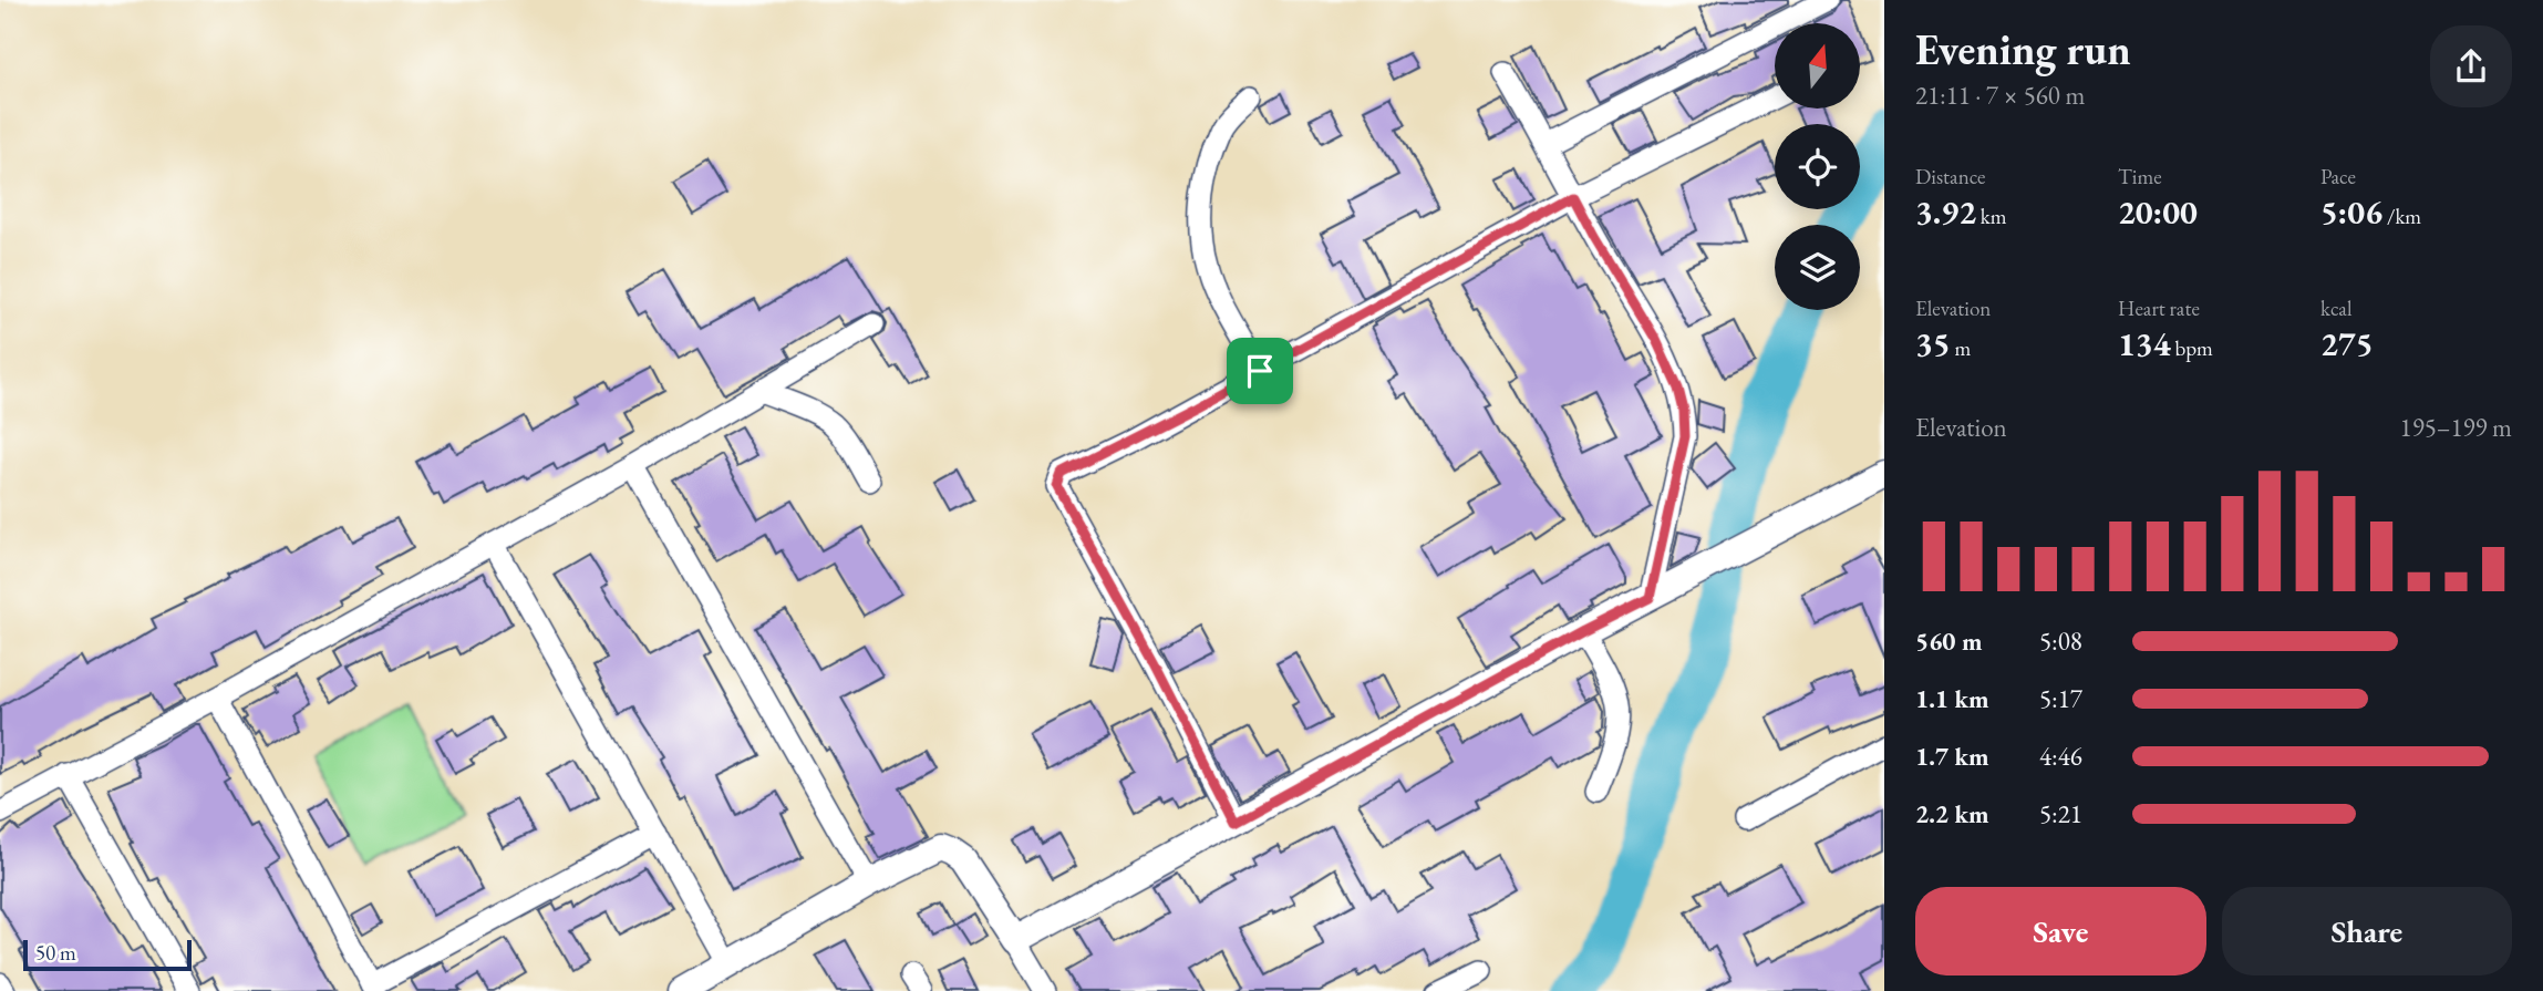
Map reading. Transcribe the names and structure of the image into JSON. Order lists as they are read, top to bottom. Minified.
{"scale_bar":"50 m","north":"top","page":{"heading":["Evening run","21:11 · 7 × 560 m"],"stats":[["Distance","3.92 km"],["Time","20:00"],["Pace","5:06 /km"],["Elevation","35 m"],["Heart rate","134 bpm"],["kcal","275"]],"chart":["Elevation","195–199 m"],"list":[{"name":"560 m","note":"5:08"},{"name":"1.1 km","note":"5:17"},{"name":"1.7 km","note":"4:46"},{"name":"2.2 km","note":"5:21"}],"buttons":["Save","Share"],"scale":"50 m"}}
